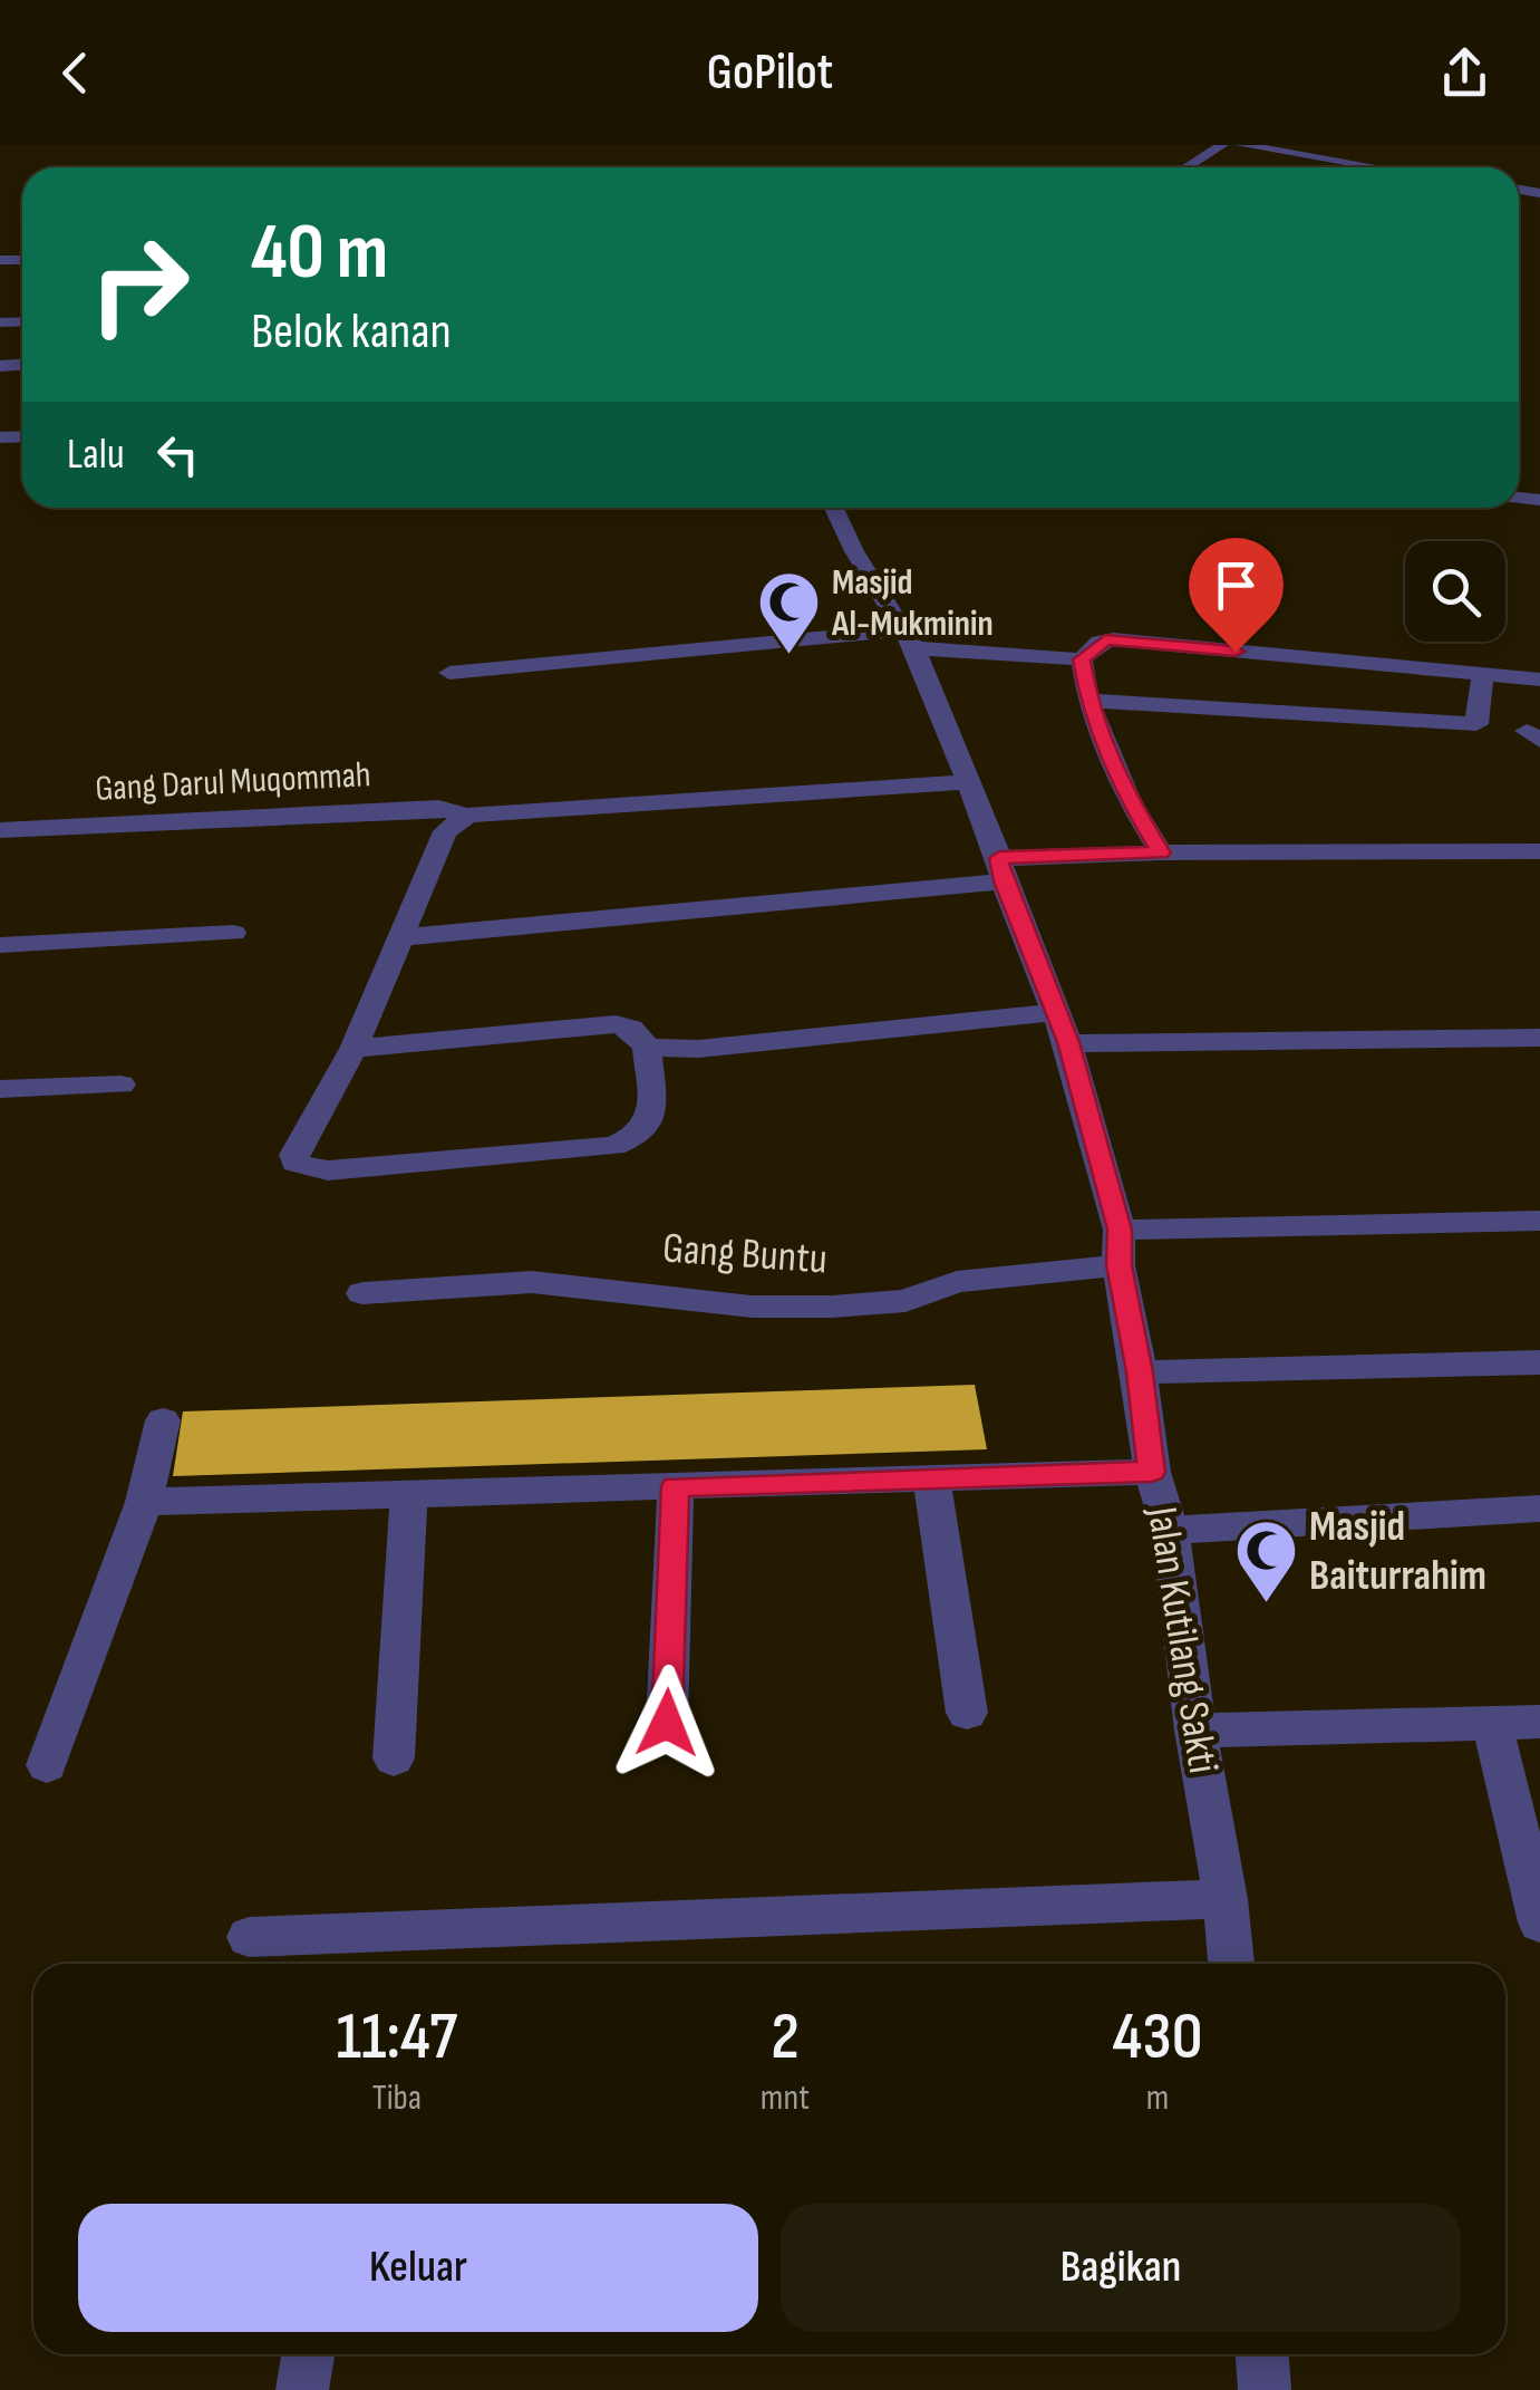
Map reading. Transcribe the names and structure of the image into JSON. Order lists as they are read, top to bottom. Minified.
{"streets":{"street":["Gang Darul Muqommah","Gang Buntu","Jalan Kutilang Sakti"]},"crossings":[["Gang Darul Muqommah","Jalan Kutilang Sakti"],["Gang Buntu","Jalan Kutilang Sakti"]],"places":{"mosque":["Masjid Al-Mukminin","Masjid Baiturrahim"]},"page":{"header":"GoPilot","turn":["40 m","Belok kanan"],"then":"Lalu","eta":["11:47","Tiba","2","mnt","430","m"],"buttons":["Keluar","Bagikan"]}}
